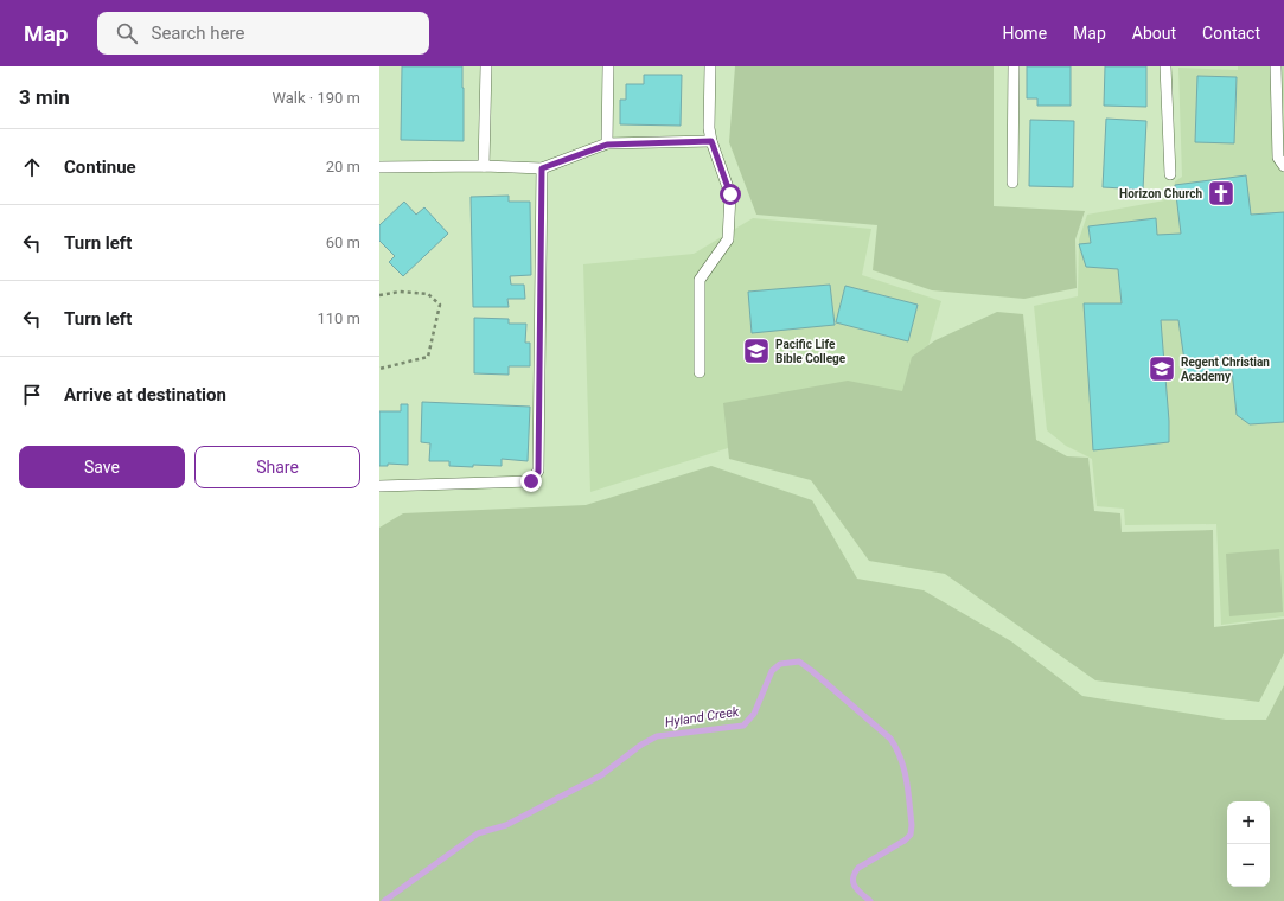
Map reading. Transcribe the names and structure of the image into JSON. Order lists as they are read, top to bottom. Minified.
{"water":["Hyland Creek"],"places":{"church":["Horizon Church"],"school or university":["Pacific Life Bible College","Regent Christian Academy"]},"page":{"header":"Map","search":"Search here","nav":["Home","Map","About","Contact"],"heading":["3 min","Walk · 190 m"],"list":[["Continue","20 m"],["Turn left","60 m"],["Turn left","110 m"],"Arrive at destination"],"buttons":["Save","Share"],"map_buttons":["+","−"]}}
